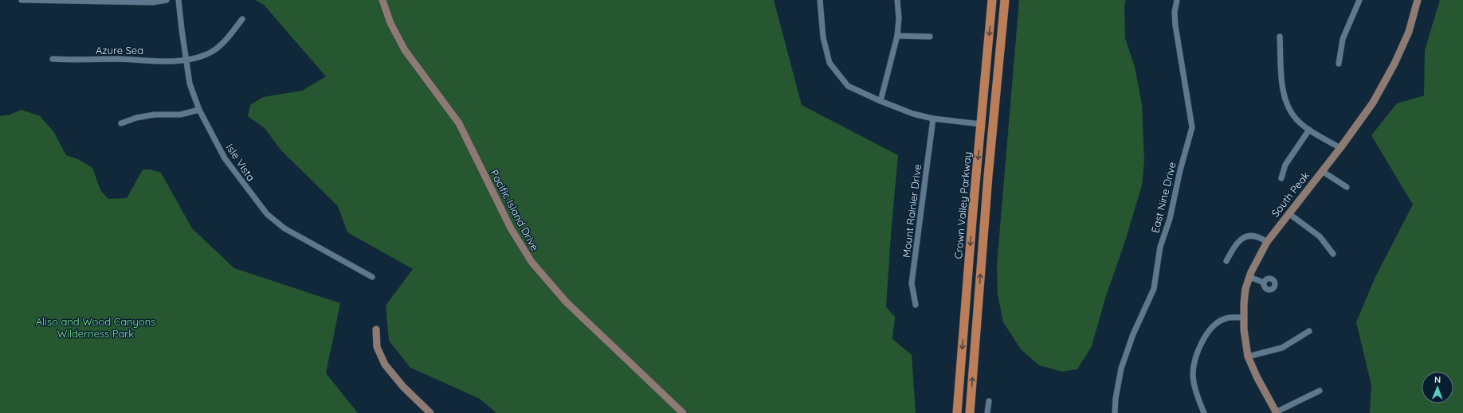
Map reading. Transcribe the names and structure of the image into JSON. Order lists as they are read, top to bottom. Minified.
{"streets":{"main road":["Crown Valley Parkway"],"street":["Azure Sea","Isle Vista","South Peak","East Nine Drive","Pacific Island Drive","Mount Rainier Drive"]},"crossings":[["Azure Sea","Isle Vista"]],"parks":["Aliso and Wood Canyons Wilderness Park"],"north":"top"}
